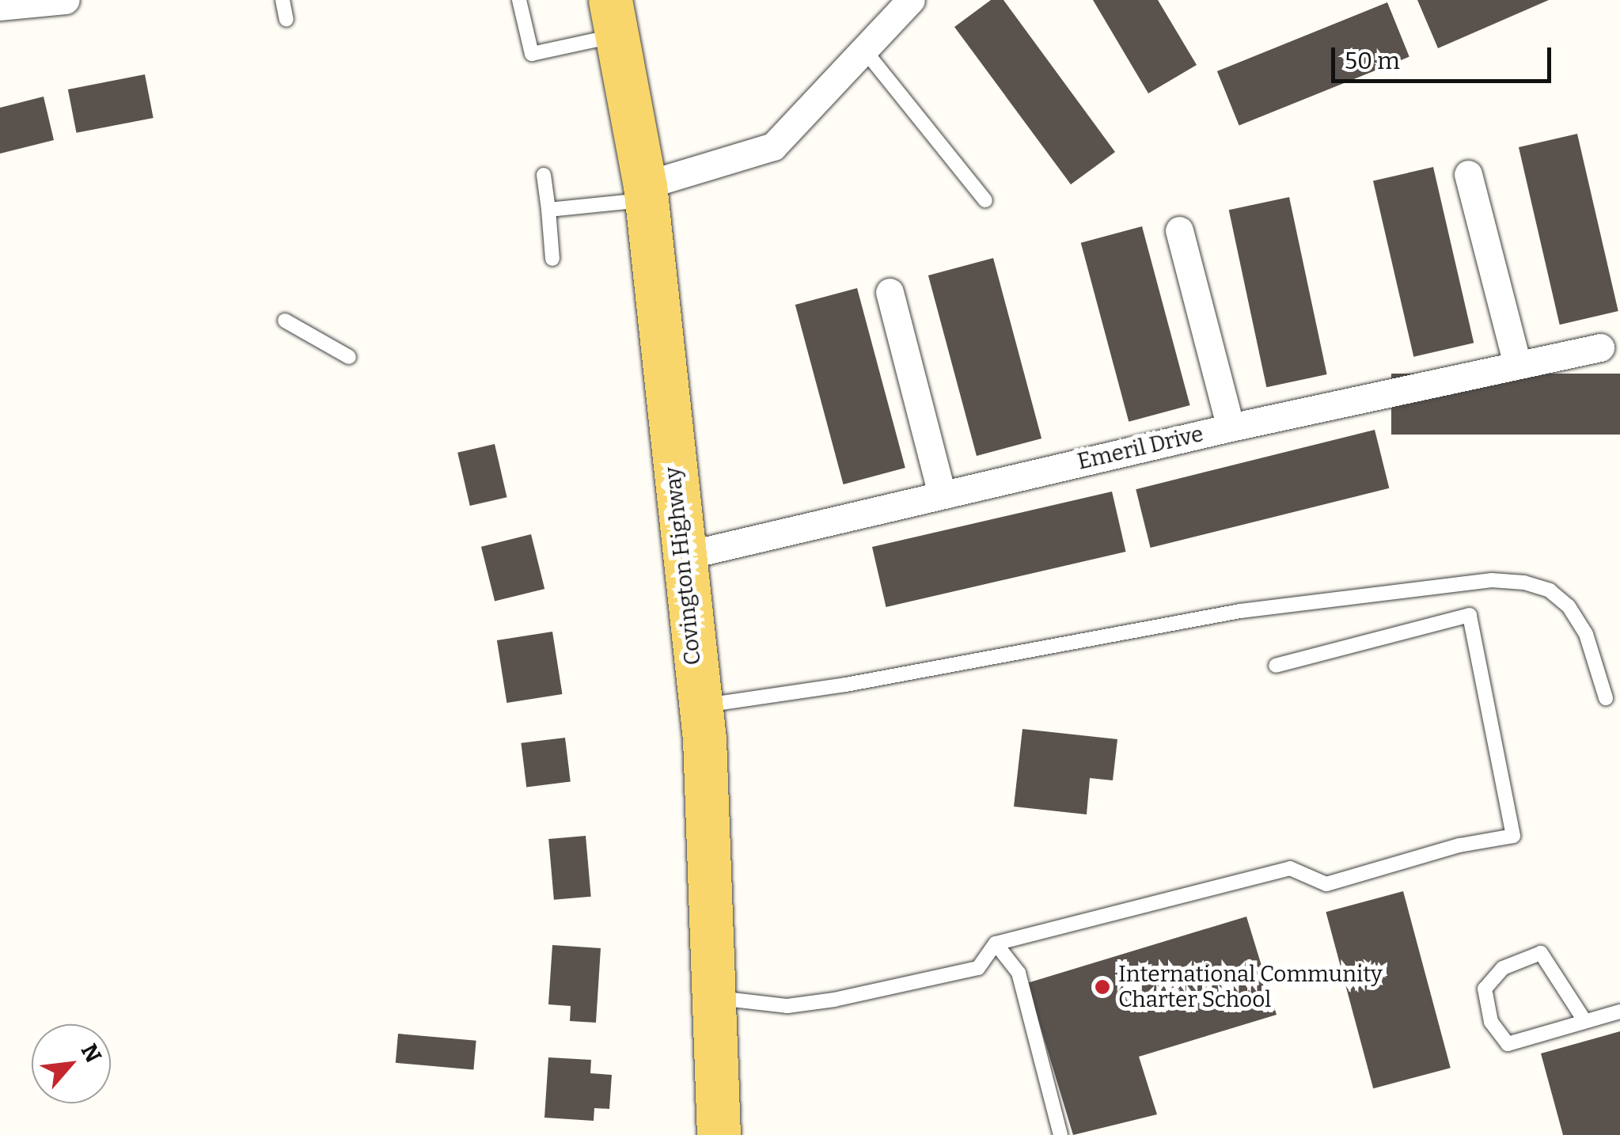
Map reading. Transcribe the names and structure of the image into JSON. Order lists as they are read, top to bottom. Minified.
{"streets":{"main road":["Covington Highway"],"street":["Emeril Drive"]},"crossings":[["Emeril Drive","Covington Highway"]],"places":["International Community Charter School"],"scale_bar":"50 m","north":"top right"}
